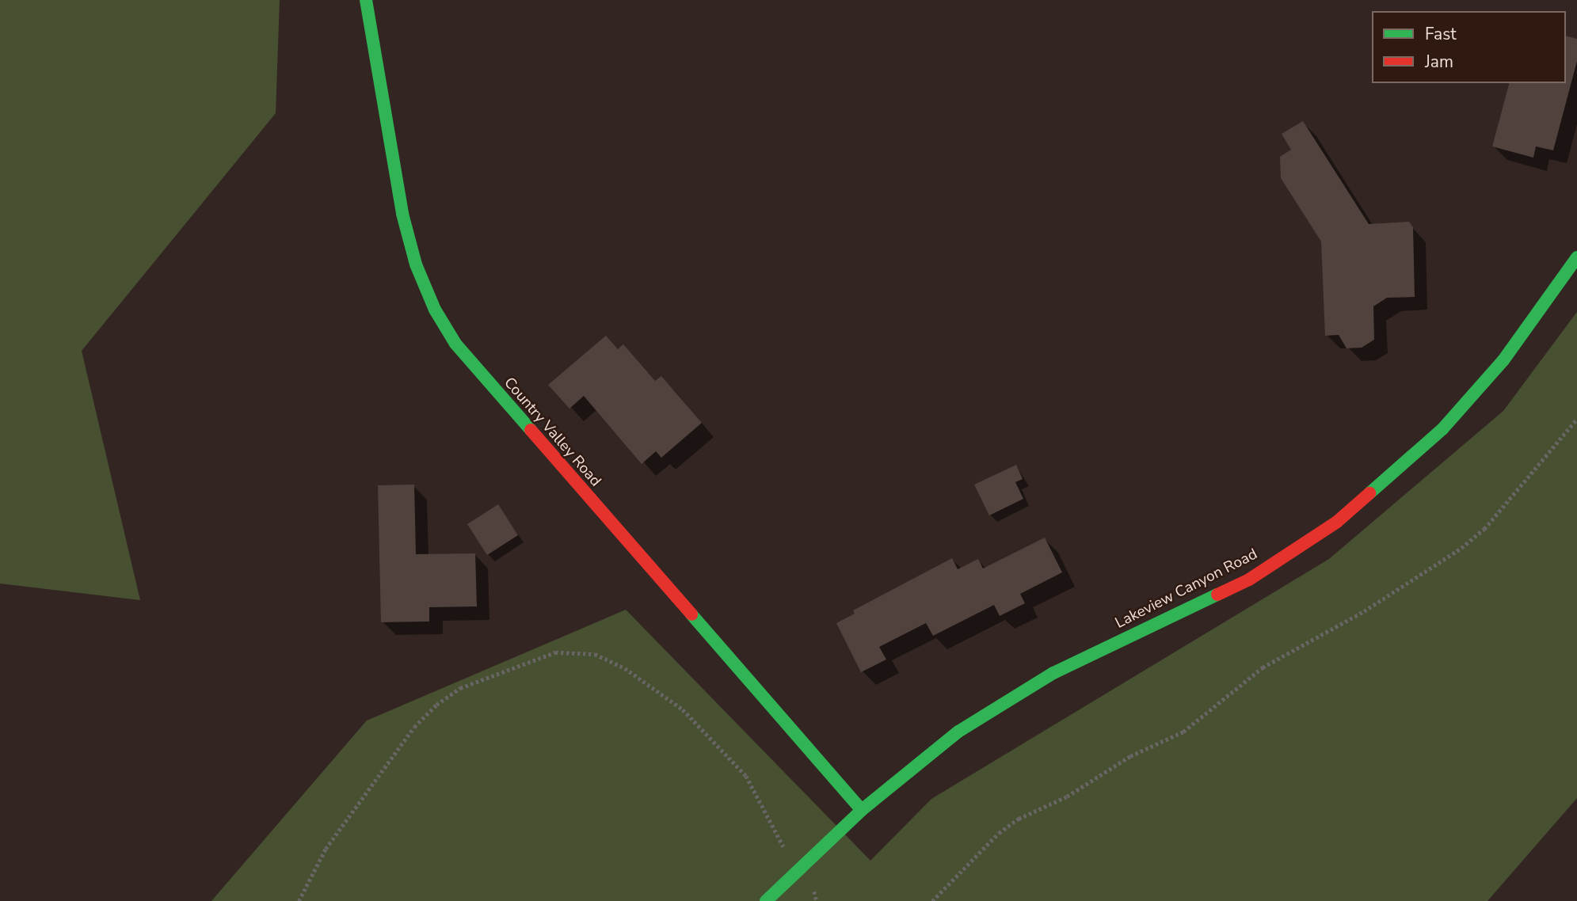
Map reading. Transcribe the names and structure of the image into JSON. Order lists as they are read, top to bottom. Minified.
{"streets":{"street":["Country Valley Road","Lakeview Canyon Road"]},"crossings":[["Country Valley Road","Lakeview Canyon Road"]],"legend":["Fast","Jam"]}
